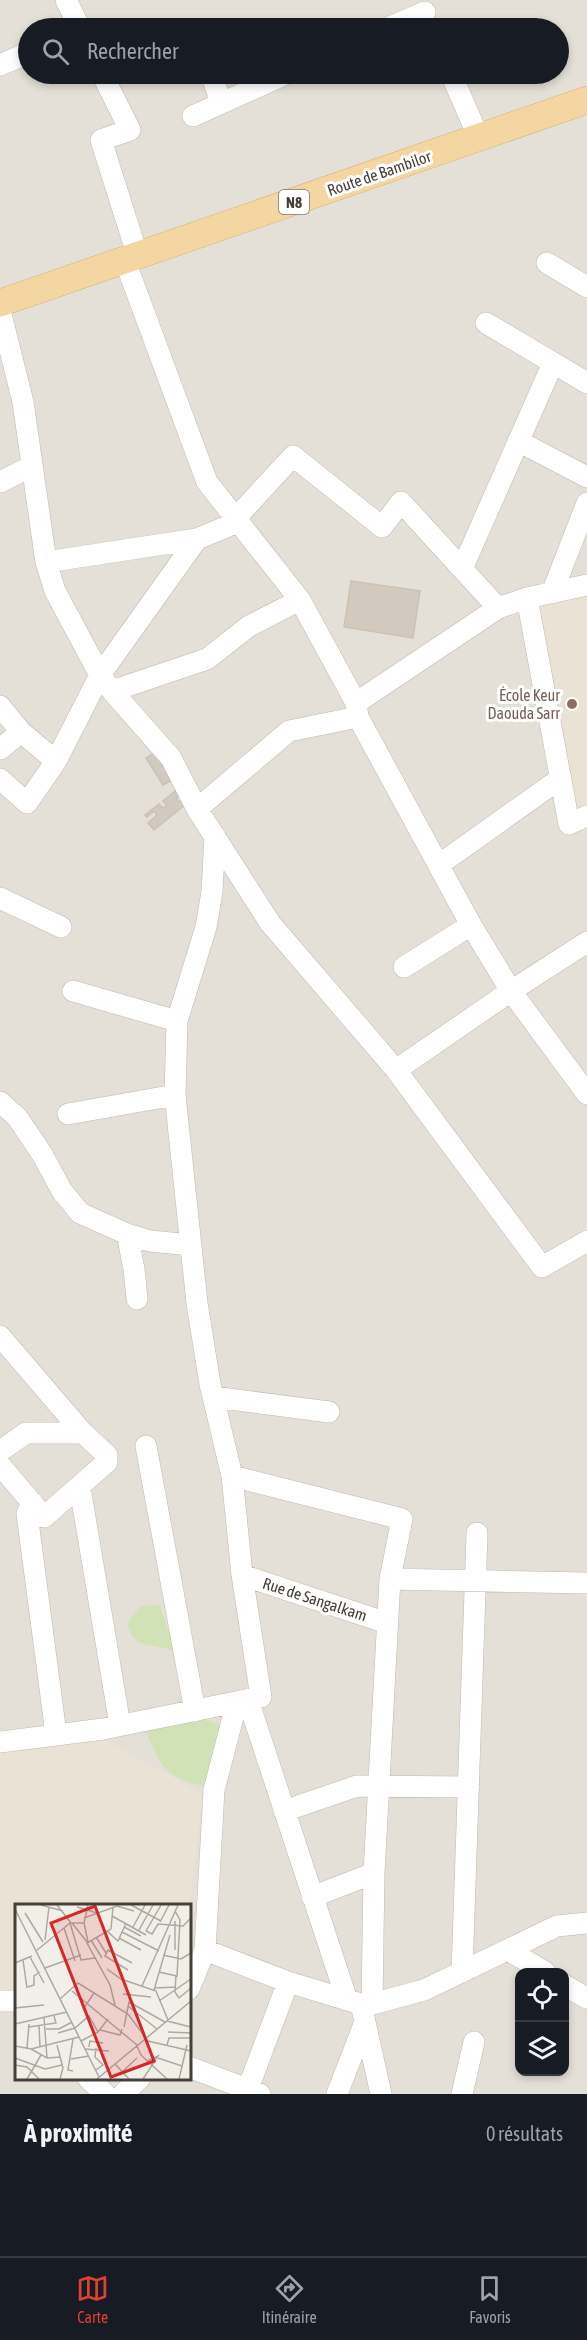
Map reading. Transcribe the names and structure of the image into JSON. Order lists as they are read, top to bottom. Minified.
{"streets":{"main road":["Route de Bambilor","N8"],"street":["Rue de Sangalkam"]},"places":["École Keur Daouda Sarr"],"page":{"search":"Rechercher","heading":["À proximité","0 résultats"],"nav":["Carte","Itinéraire","Favoris"]}}
